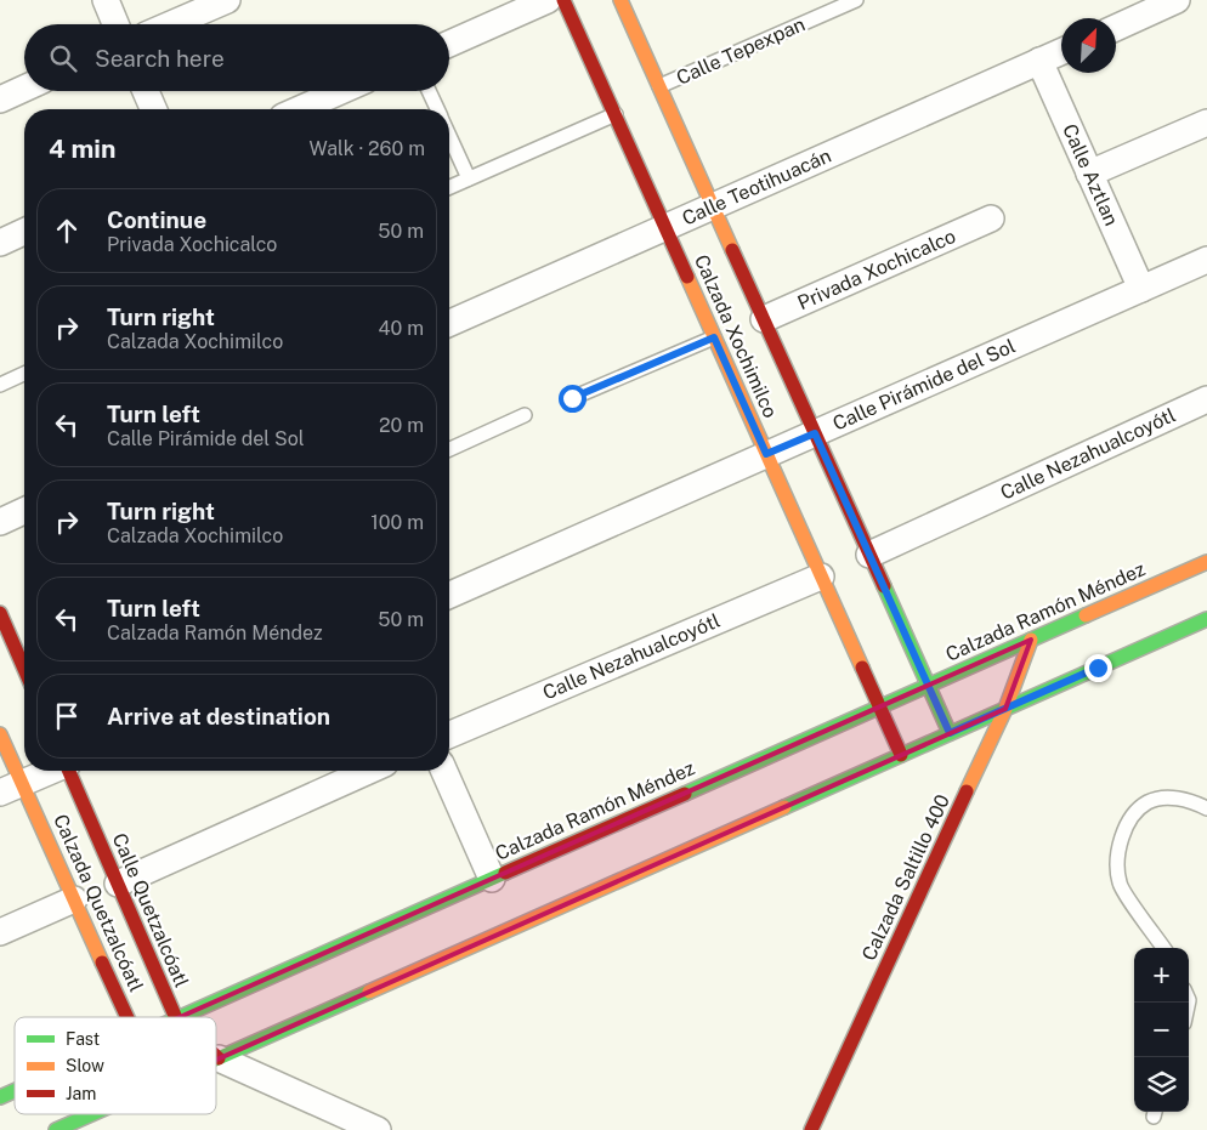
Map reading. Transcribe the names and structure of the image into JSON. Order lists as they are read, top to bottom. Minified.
{"streets":{"street":["Calle Aztlan","Calle Teotihuacán","Privada Xochicalco","Calzada Xochimilco","Calle Pirámide del Sol","Calle Nezahualcoyótl","Calzada Ramón Méndez","Calzada Saltillo 400","Calzada Quetzalcóatl","Calle Quetzalcóatl"],"lane":["Calle Tepexpan"]},"crossings":[["Calle Tepexpan","Calzada Xochimilco"],["Calle Aztlan","Calle Teotihuacán"],["Calle Aztlan","Calle Pirámide del Sol"],["Calle Teotihuacán","Calzada Xochimilco"],["Privada Xochicalco","Calzada Xochimilco"],["Calzada Xochimilco","Calle Pirámide del Sol"],["Calzada Xochimilco","Calle Nezahualcoyótl"],["Calzada Xochimilco","Calzada Ramón Méndez"],["Calzada Ramón Méndez","Calzada Saltillo 400"]],"legend":["Fast","Slow","Jam"],"north":"top right","page":{"search":"Search here","heading":["4 min","Walk · 260 m"],"list":[["Continue","Privada Xochicalco","50 m"],["Turn right","Calzada Xochimilco","40 m"],["Turn left","Calle Pirámide del Sol","20 m"],["Turn right","Calzada Xochimilco","100 m"],["Turn left","Calzada Ramón Méndez","50 m"],"Arrive at destination"],"map_buttons":["+","−"]}}
